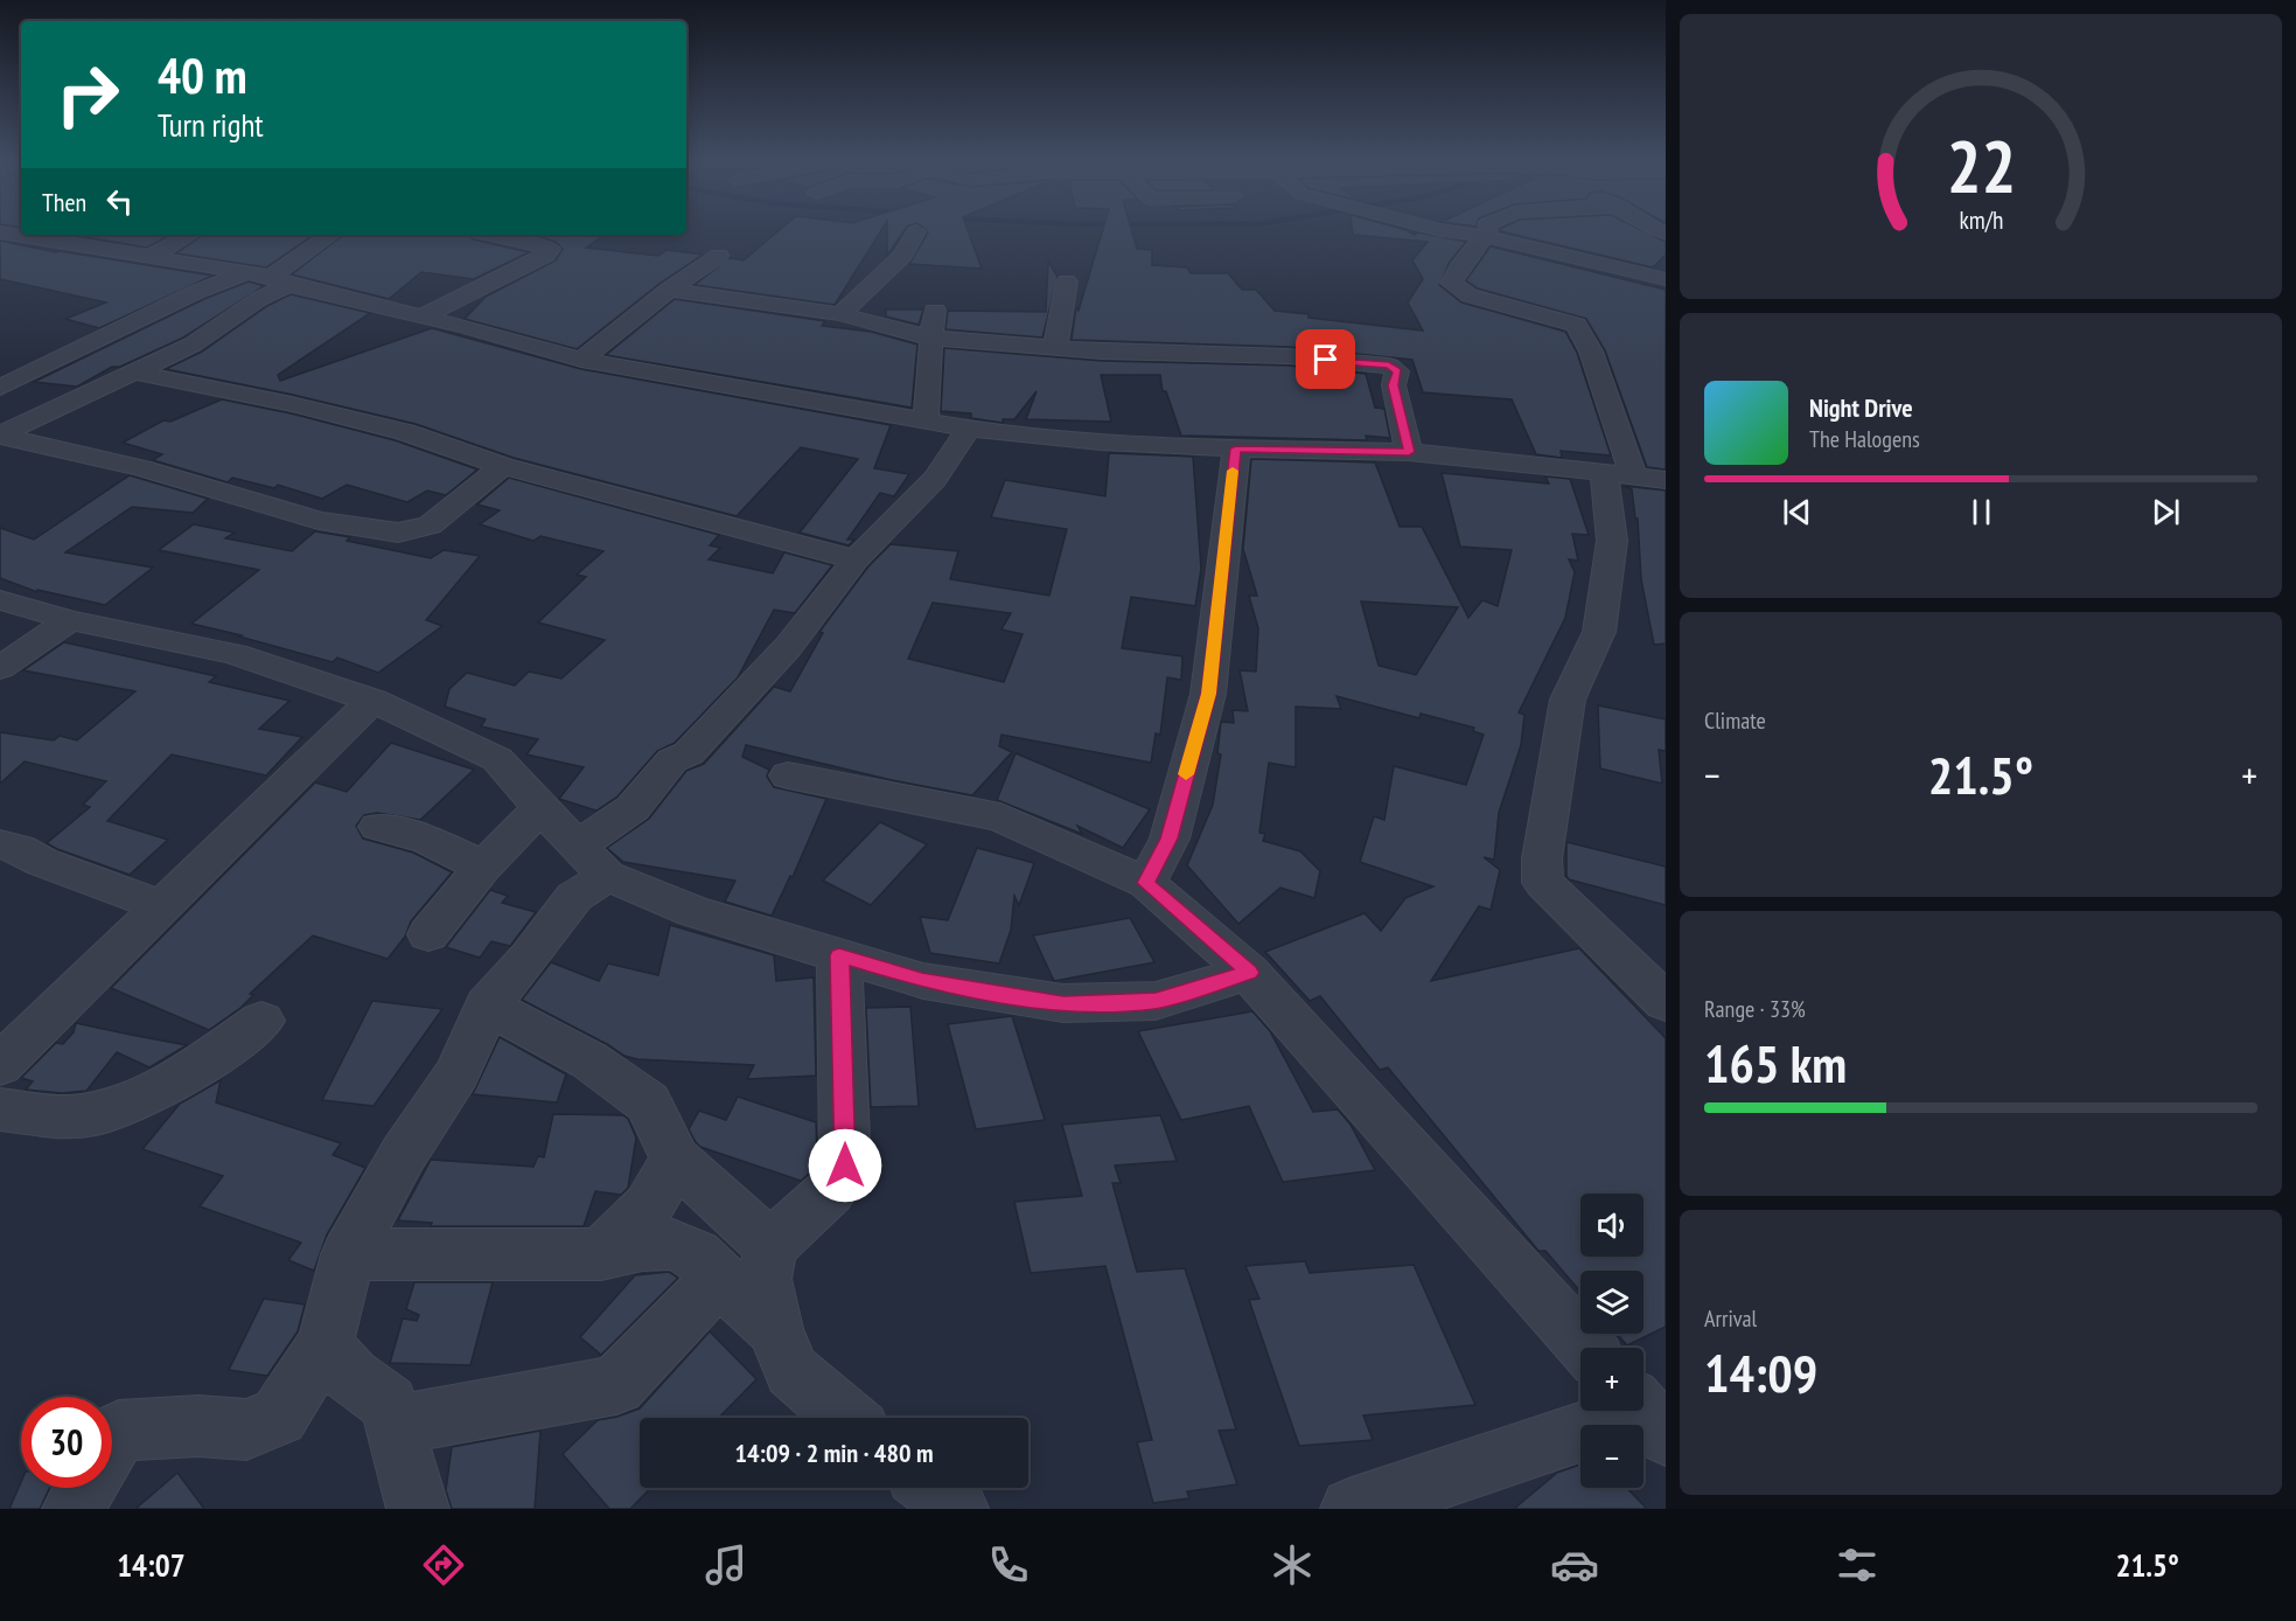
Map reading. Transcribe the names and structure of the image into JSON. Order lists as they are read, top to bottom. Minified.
{"page":{"turn":["40 m","Turn right"],"then":"Then","song":["Night Drive","The Halogens"],"tile":["Climate",["Range · 33%","165 km"],["Arrival","14:09"]],"heat":["−","21.5°","+"],"map_buttons":["+","−"],"limit":"30","trip":"14:09 · 2 min · 480 m","tabs":["14:07","21.5°"],"gauge":["22","km/h"]}}
